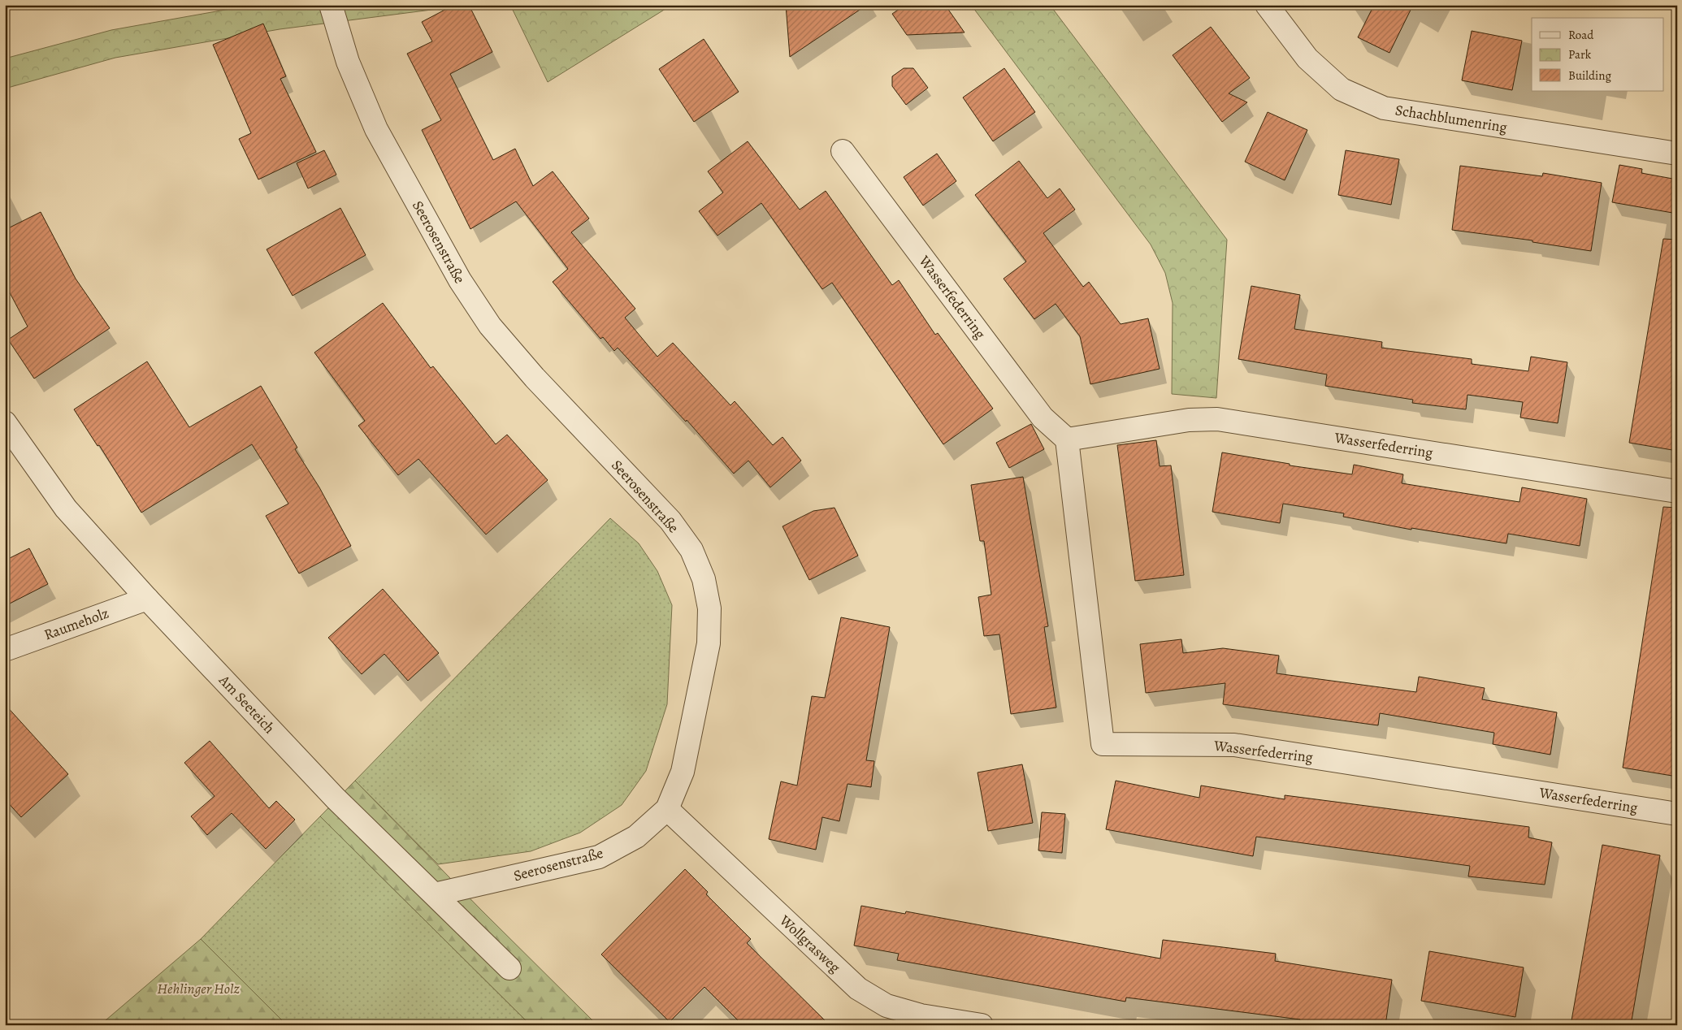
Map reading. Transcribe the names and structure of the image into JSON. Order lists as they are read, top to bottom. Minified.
{"streets":{"street":["Schachblumenring","Seerosenstraße","Wasserfederring","Raumeholz","Am Seeteich","Wollgrasweg"]},"crossings":[["Seerosenstraße","Am Seeteich"],["Seerosenstraße","Wollgrasweg"],["Raumeholz","Am Seeteich"]],"parks":["Hehlinger Holz"],"legend":["Road","Park","Building"]}
